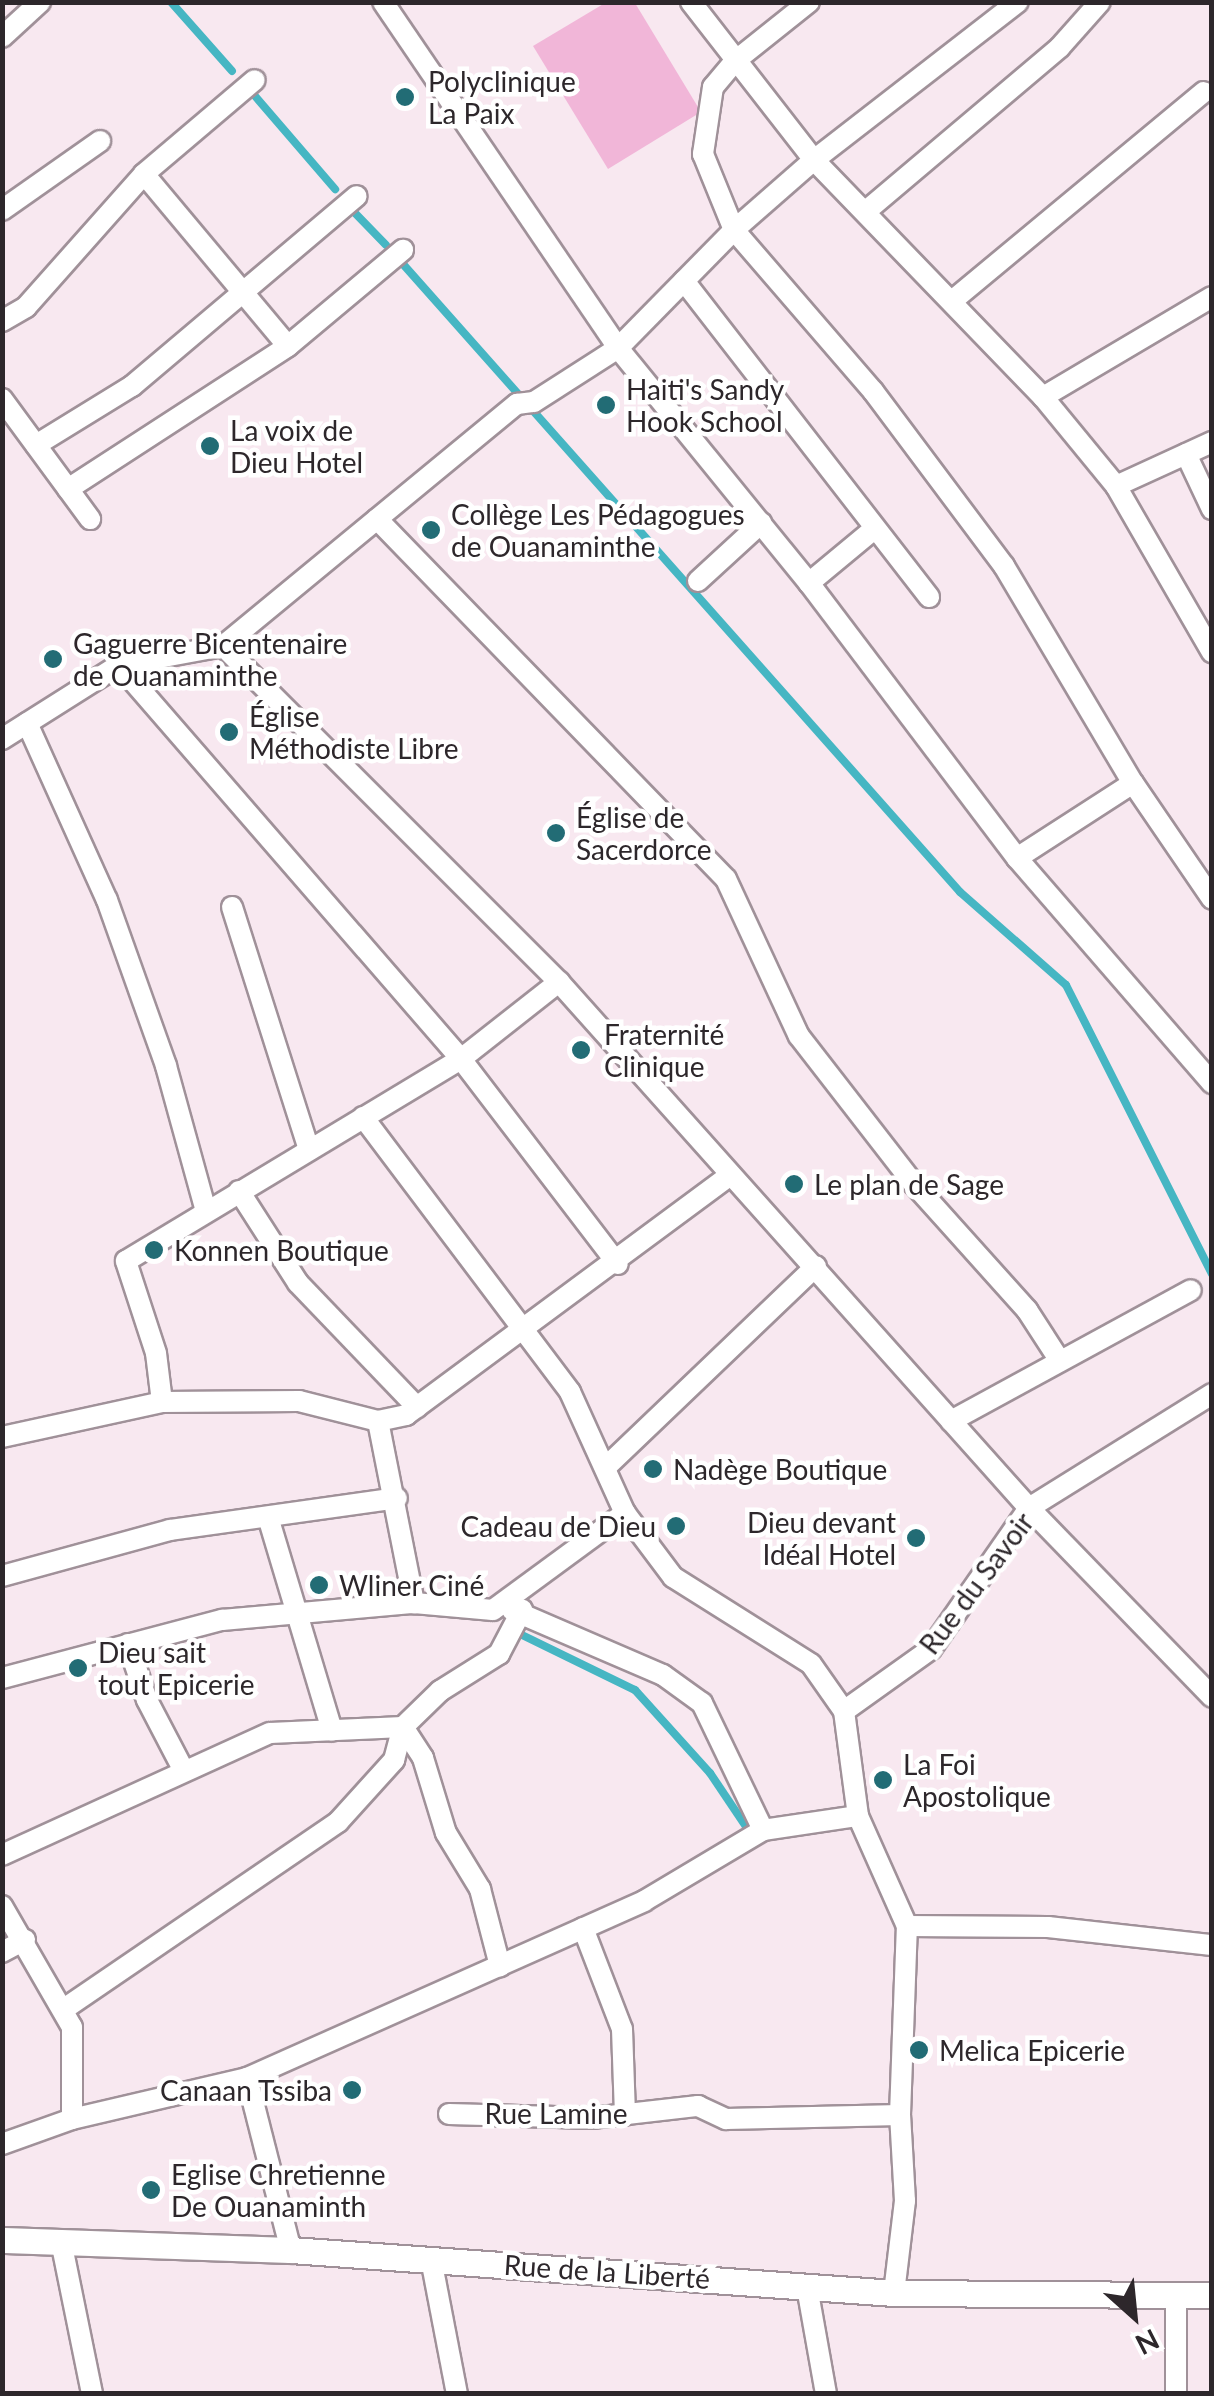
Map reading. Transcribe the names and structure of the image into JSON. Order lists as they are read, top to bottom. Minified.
{"streets":{"street":["Rue du Savoir","Rue Lamine","Rue de la Liberté"]},"places":["Polyclinique La Paix","Haiti's Sandy Hook School","La voix de Dieu Hotel","Collège Les Pédagogues de Ouanaminthe","Gaguerre Bicentenaire de Ouanaminthe","Église Méthodiste Libre","Église de Sacerdorce","Fraternité Clinique","Le plan de Sage","Konnen Boutique","Nadège Boutique","Cadeau de Dieu","Dieu devant Idéal Hotel","Wliner Ciné","Dieu sait tout Epicerie","La Foi Apostolique","Melica Epicerie","Canaan Tssiba","Eglise Chretienne De Ouanaminth"],"north":"bottom right"}
